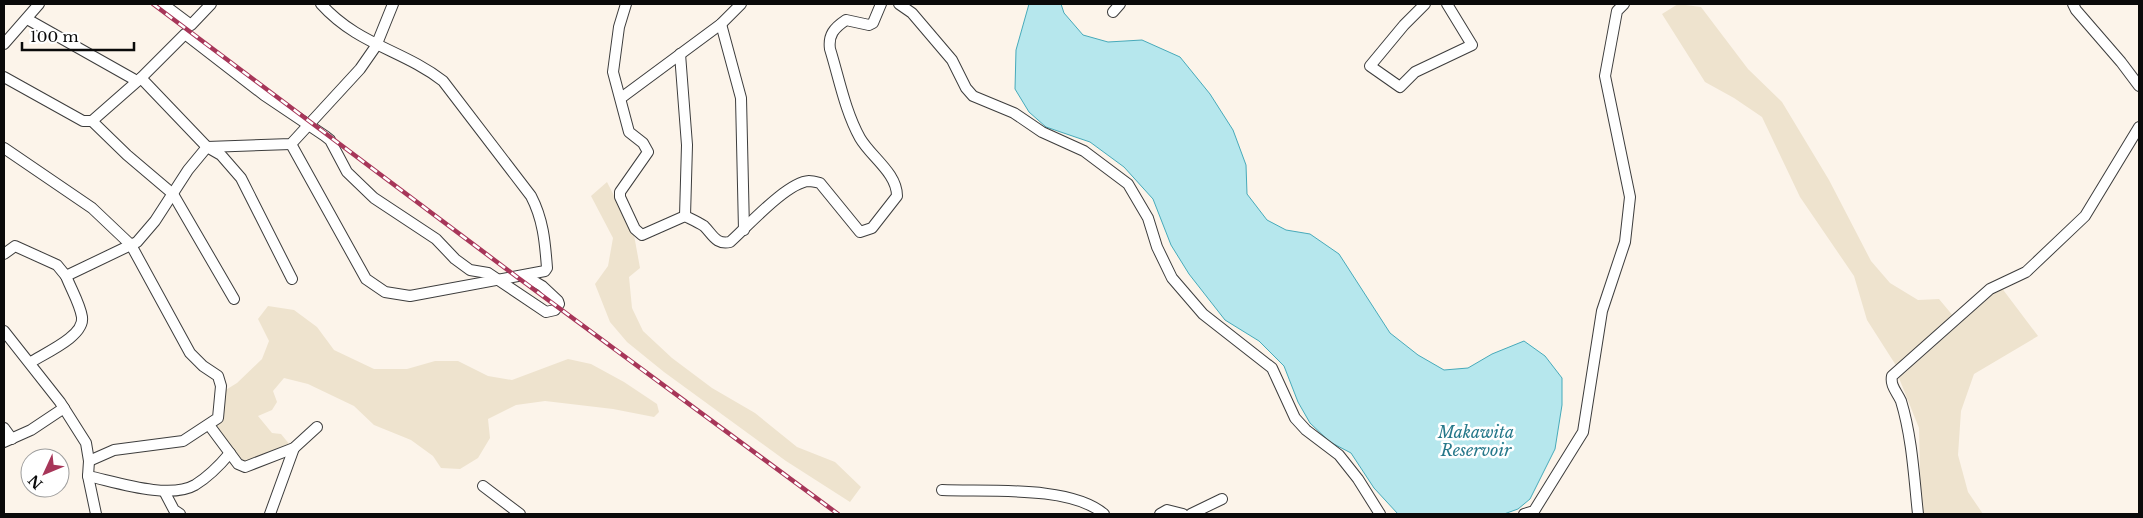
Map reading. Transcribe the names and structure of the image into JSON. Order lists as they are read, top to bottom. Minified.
{"water":["Makawita Reservoir"],"scale_bar":"100 m","north":"bottom left"}
